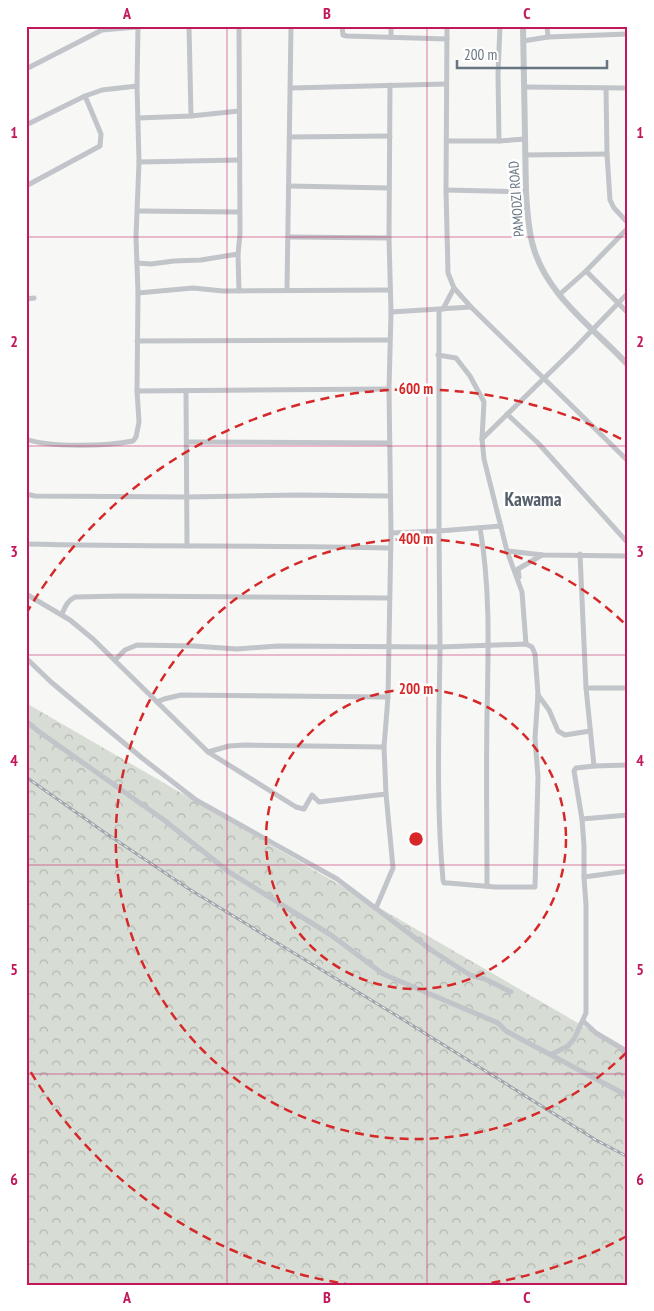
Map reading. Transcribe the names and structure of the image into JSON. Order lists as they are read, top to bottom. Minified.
{"streets":{"street":["PAMODZI ROAD"]},"districts":["Kawama"],"scale_bar":"200 m","grid":{"columns":["A","B","C"],"rows":["1","2","3","4","5","6"]},"rings":["600 m","400 m","200 m"]}
